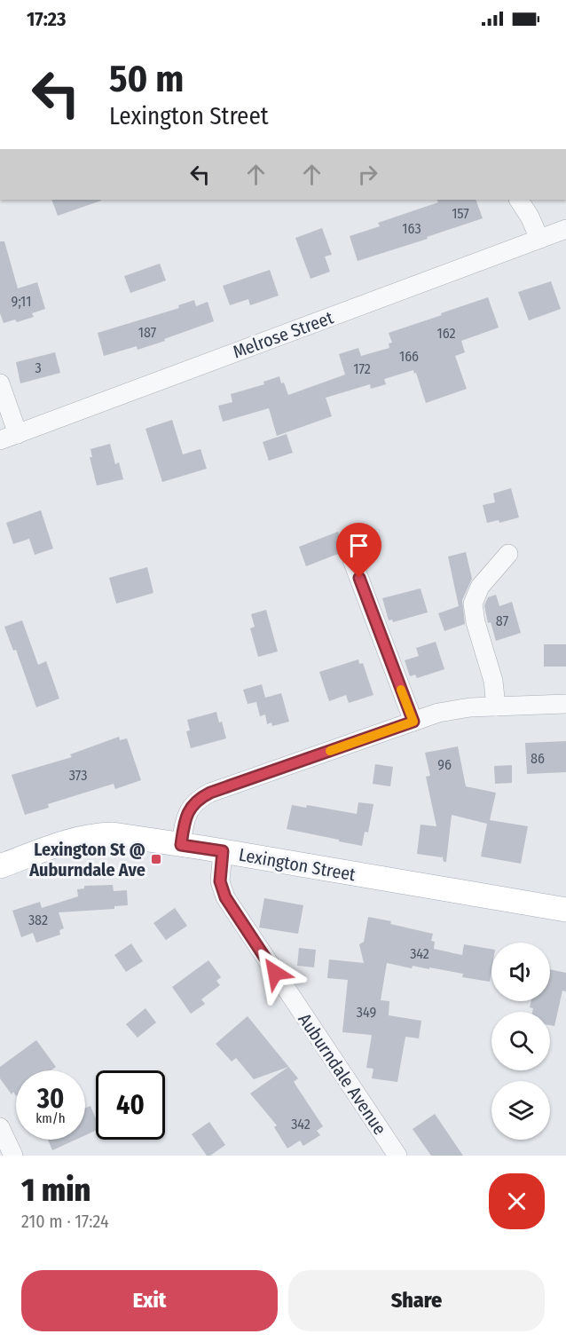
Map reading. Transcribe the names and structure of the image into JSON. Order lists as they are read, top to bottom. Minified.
{"streets":{"main road":["Lexington Street"],"street":["Melrose Street","Auburndale Avenue"]},"crossings":[["Lexington Street","Auburndale Avenue"]],"places":{"transit":["Lexington St @ Auburndale Ave"]},"house_numbers":["157","163","9;11","187","162","166","3","172","87","86","96","373","382","342","349","342"],"page":{"status":"17:23","turn":["50 m","Lexington Street"],"speed":"30 km/h","limit":"40","heading":["1 min","210 m · 17:24"],"buttons":["Exit","Share"]}}
